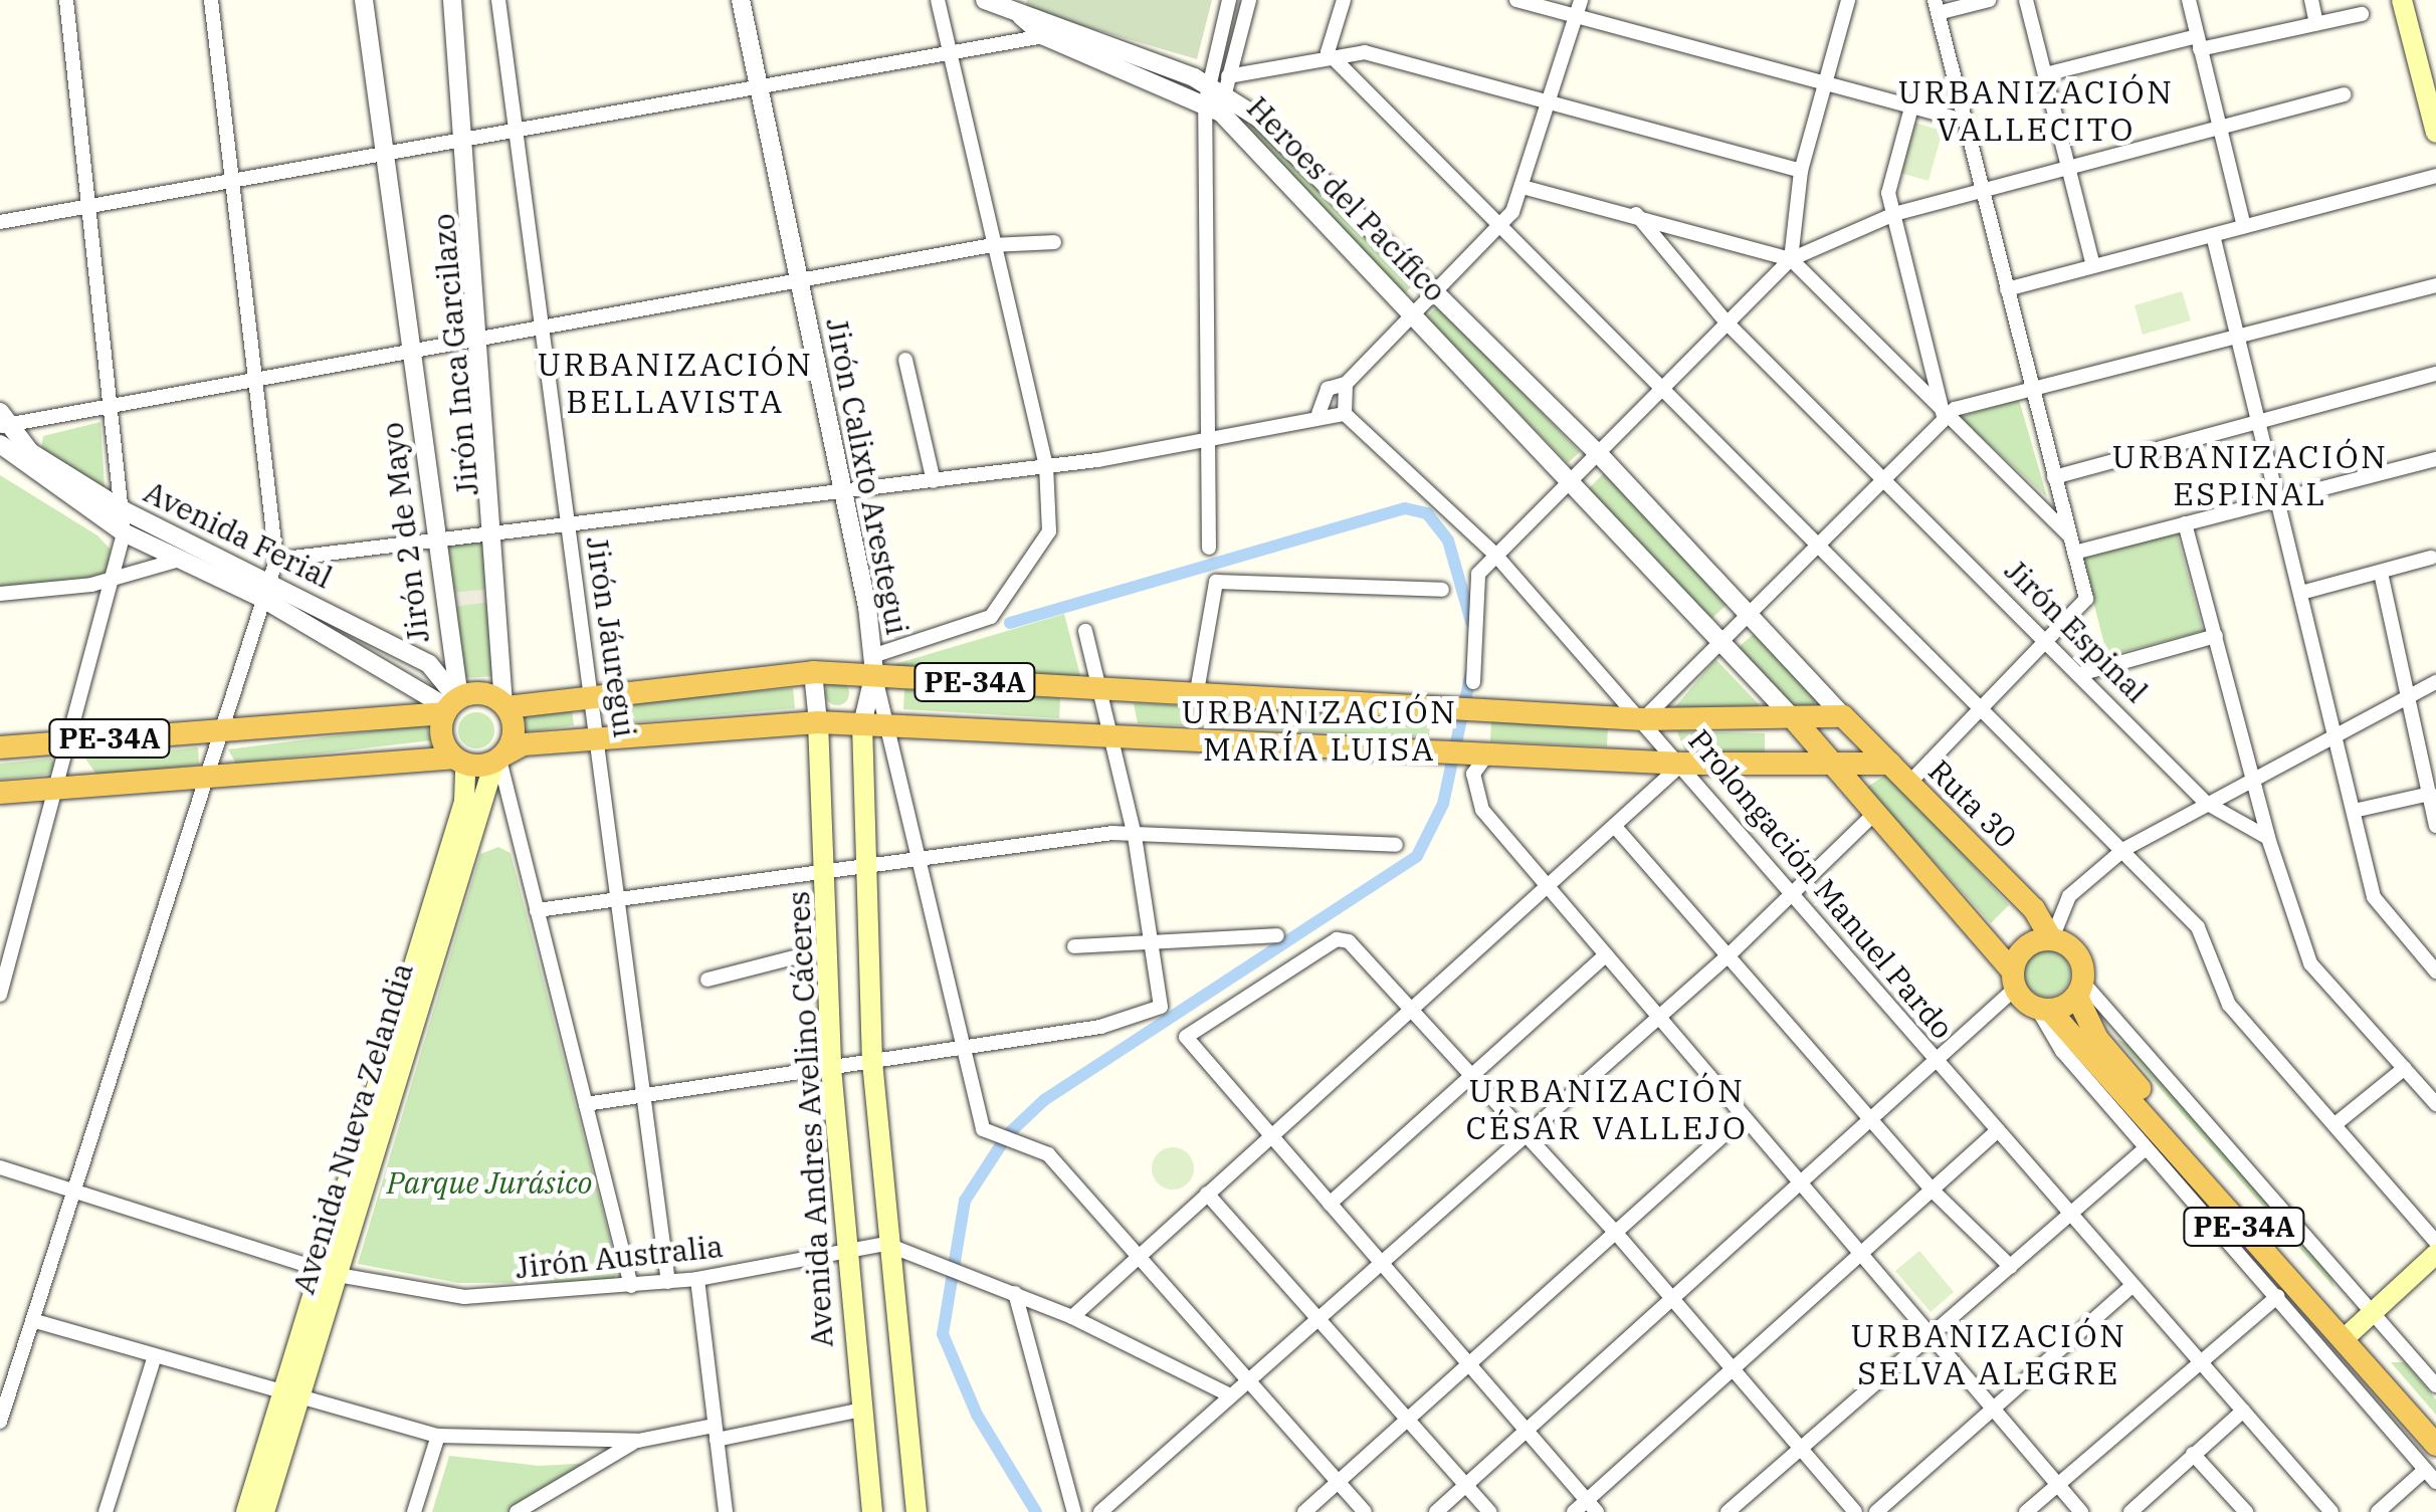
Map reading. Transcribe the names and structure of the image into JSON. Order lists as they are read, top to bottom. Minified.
{"streets":{"highway":["Heroes del Pacífico","PE-34A","Ruta 30"],"main road":["Avenida Andres Avelino Cáceres","Avenida Nueva Zelandia"],"street":["Jirón Inca Garcilazo","Jirón Calixto Arestegui","Jirón 2 de Mayo","Avenida Ferial","Jirón Espinal","Jirón Jáuregui","Prolongación Manuel Pardo","Jirón Australia"]},"crossings":[["Heroes del Pacífico","PE-34A"],["Heroes del Pacífico","Ruta 30"],["Jirón Inca Garcilazo","Jirón 2 de Mayo"],["Jirón Inca Garcilazo","Avenida Ferial"],["Jirón Inca Garcilazo","PE-34A"],["Jirón Inca Garcilazo","Avenida Nueva Zelandia"],["Jirón Calixto Arestegui","PE-34A"],["Jirón 2 de Mayo","Avenida Ferial"],["Jirón 2 de Mayo","PE-34A"],["Jirón 2 de Mayo","Avenida Nueva Zelandia"],["Avenida Ferial","PE-34A"],["Avenida Ferial","Avenida Nueva Zelandia"],["Jirón Jáuregui","PE-34A"],["Jirón Jáuregui","Jirón Australia"],["PE-34A","Ruta 30"],["PE-34A","Prolongación Manuel Pardo"],["PE-34A","Avenida Andres Avelino Cáceres"],["PE-34A","Avenida Nueva Zelandia"],["Avenida Andres Avelino Cáceres","Jirón Australia"],["Avenida Nueva Zelandia","Jirón Australia"]],"districts":["URBANIZACIÓN VALLECITO","URBANIZACIÓN BELLAVISTA","URBANIZACIÓN ESPINAL","URBANIZACIÓN MARÍA LUISA","URBANIZACIÓN CÉSAR VALLEJO","URBANIZACIÓN SELVA ALEGRE"],"parks":["Parque Jurásico"]}
